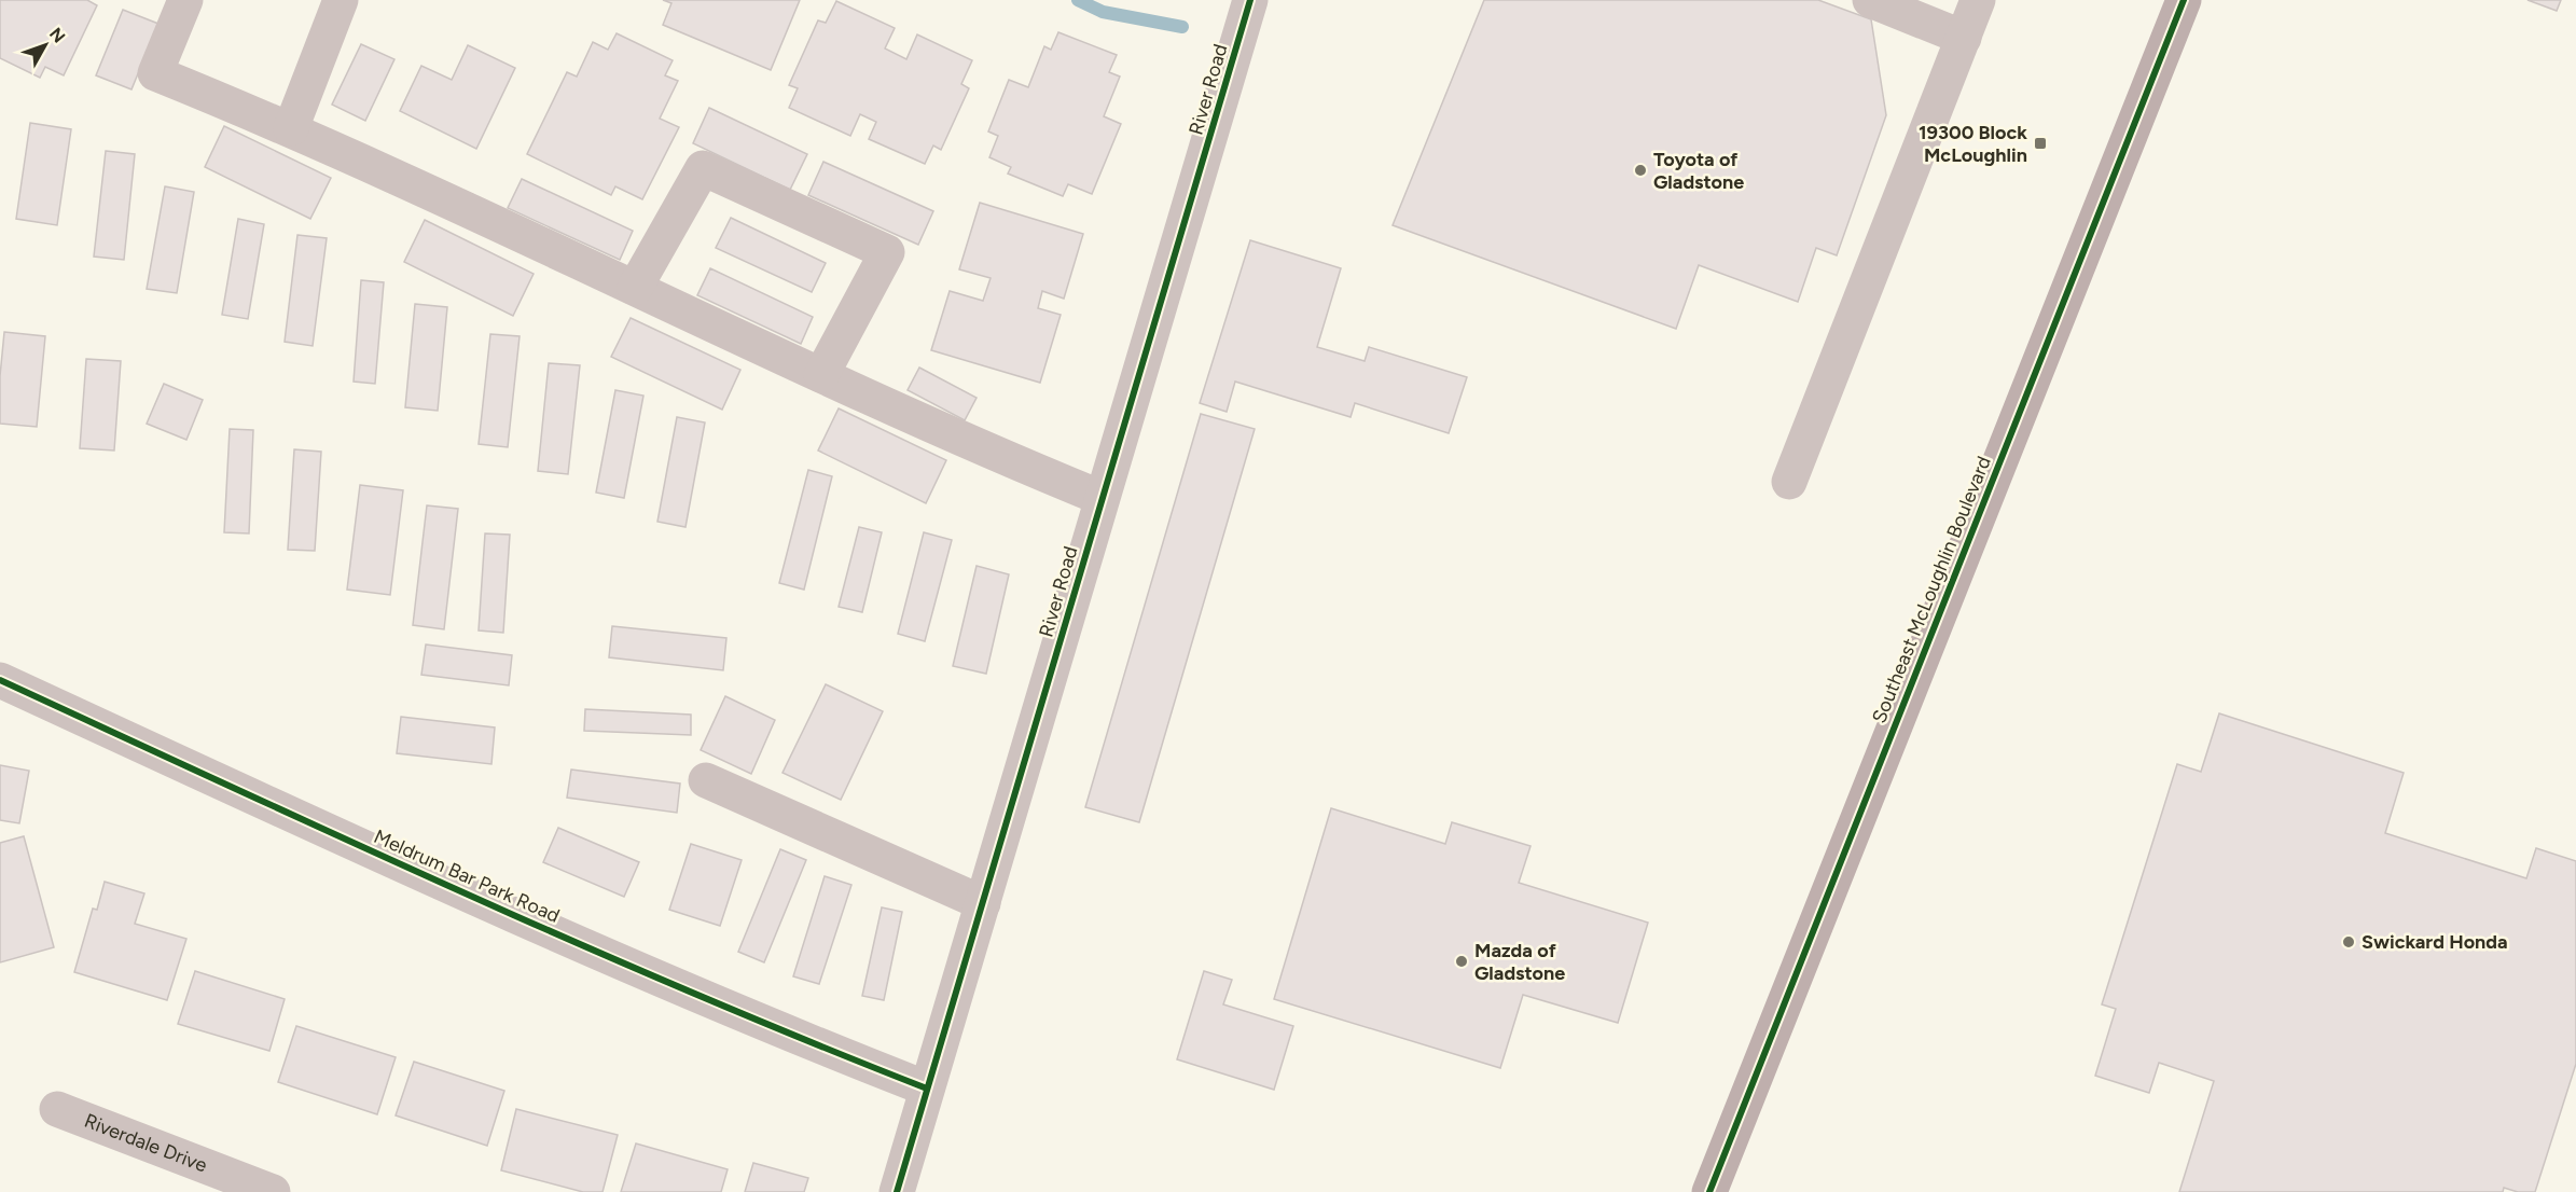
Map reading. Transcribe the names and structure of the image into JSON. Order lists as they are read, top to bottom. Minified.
{"streets":{"main road":["Southeast McLoughlin Boulevard"],"street":["River Road","Meldrum Bar Park Road","Riverdale Drive"]},"crossings":[["River Road","Meldrum Bar Park Road"]],"places":{"transit":["19300 Block McLoughlin"],"other":["Toyota of Gladstone","Swickard Honda","Mazda of Gladstone"]},"north":"top right"}
